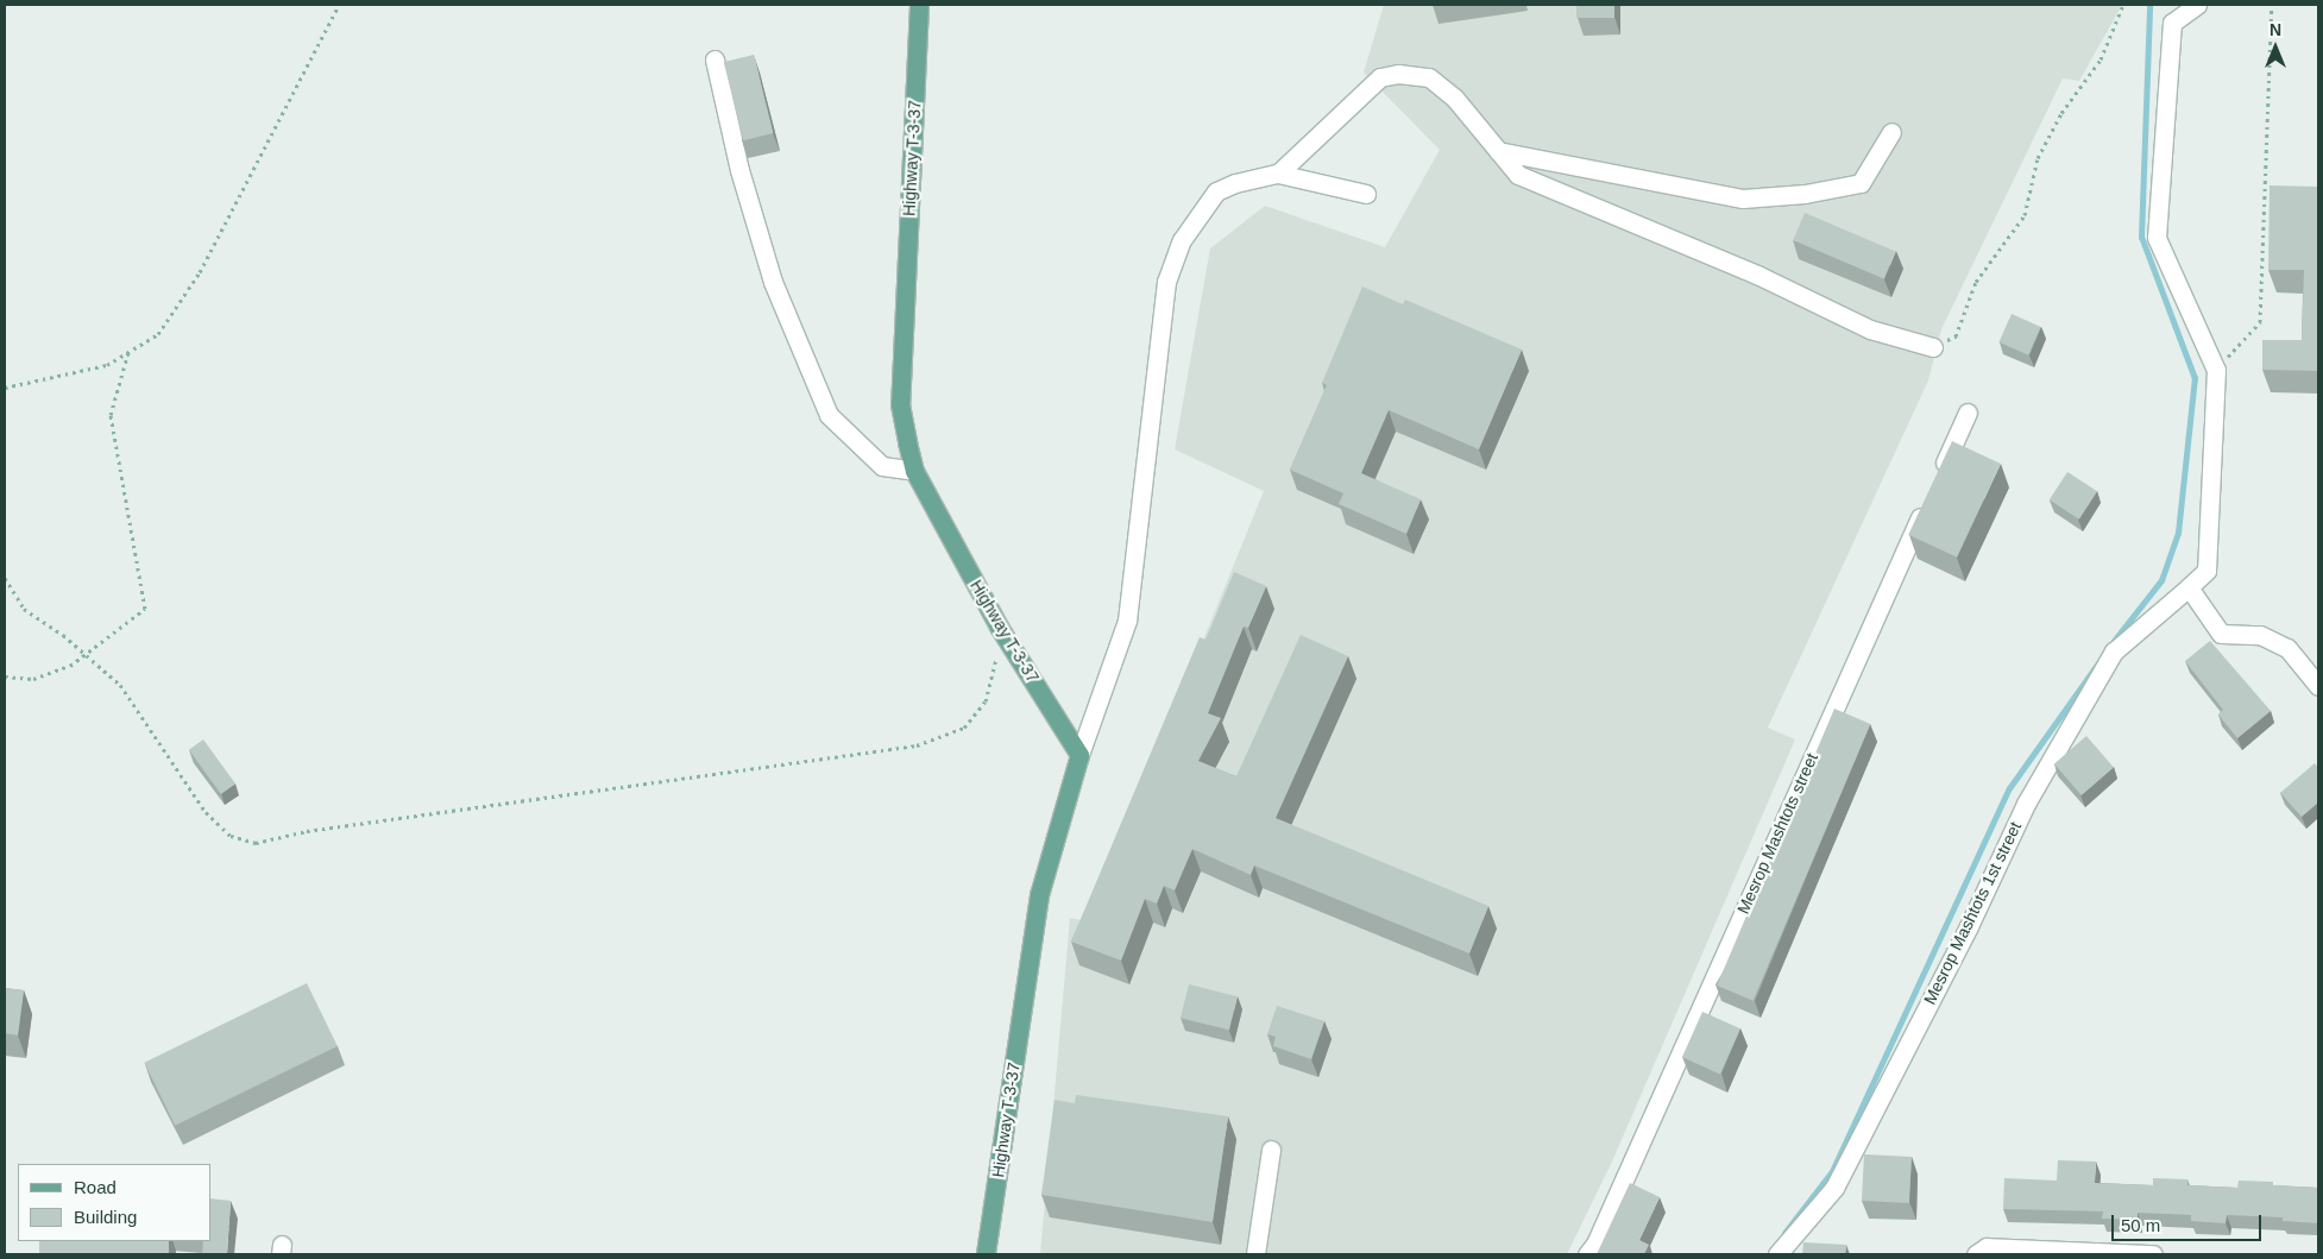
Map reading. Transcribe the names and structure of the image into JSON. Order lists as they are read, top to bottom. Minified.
{"streets":{"main road":["Highway T-3-37"],"street":["Mesrop Mashtots street","Mesrop Mashtots 1st street"]},"legend":["Road","Building"],"scale_bar":"50 m","north":"top"}
